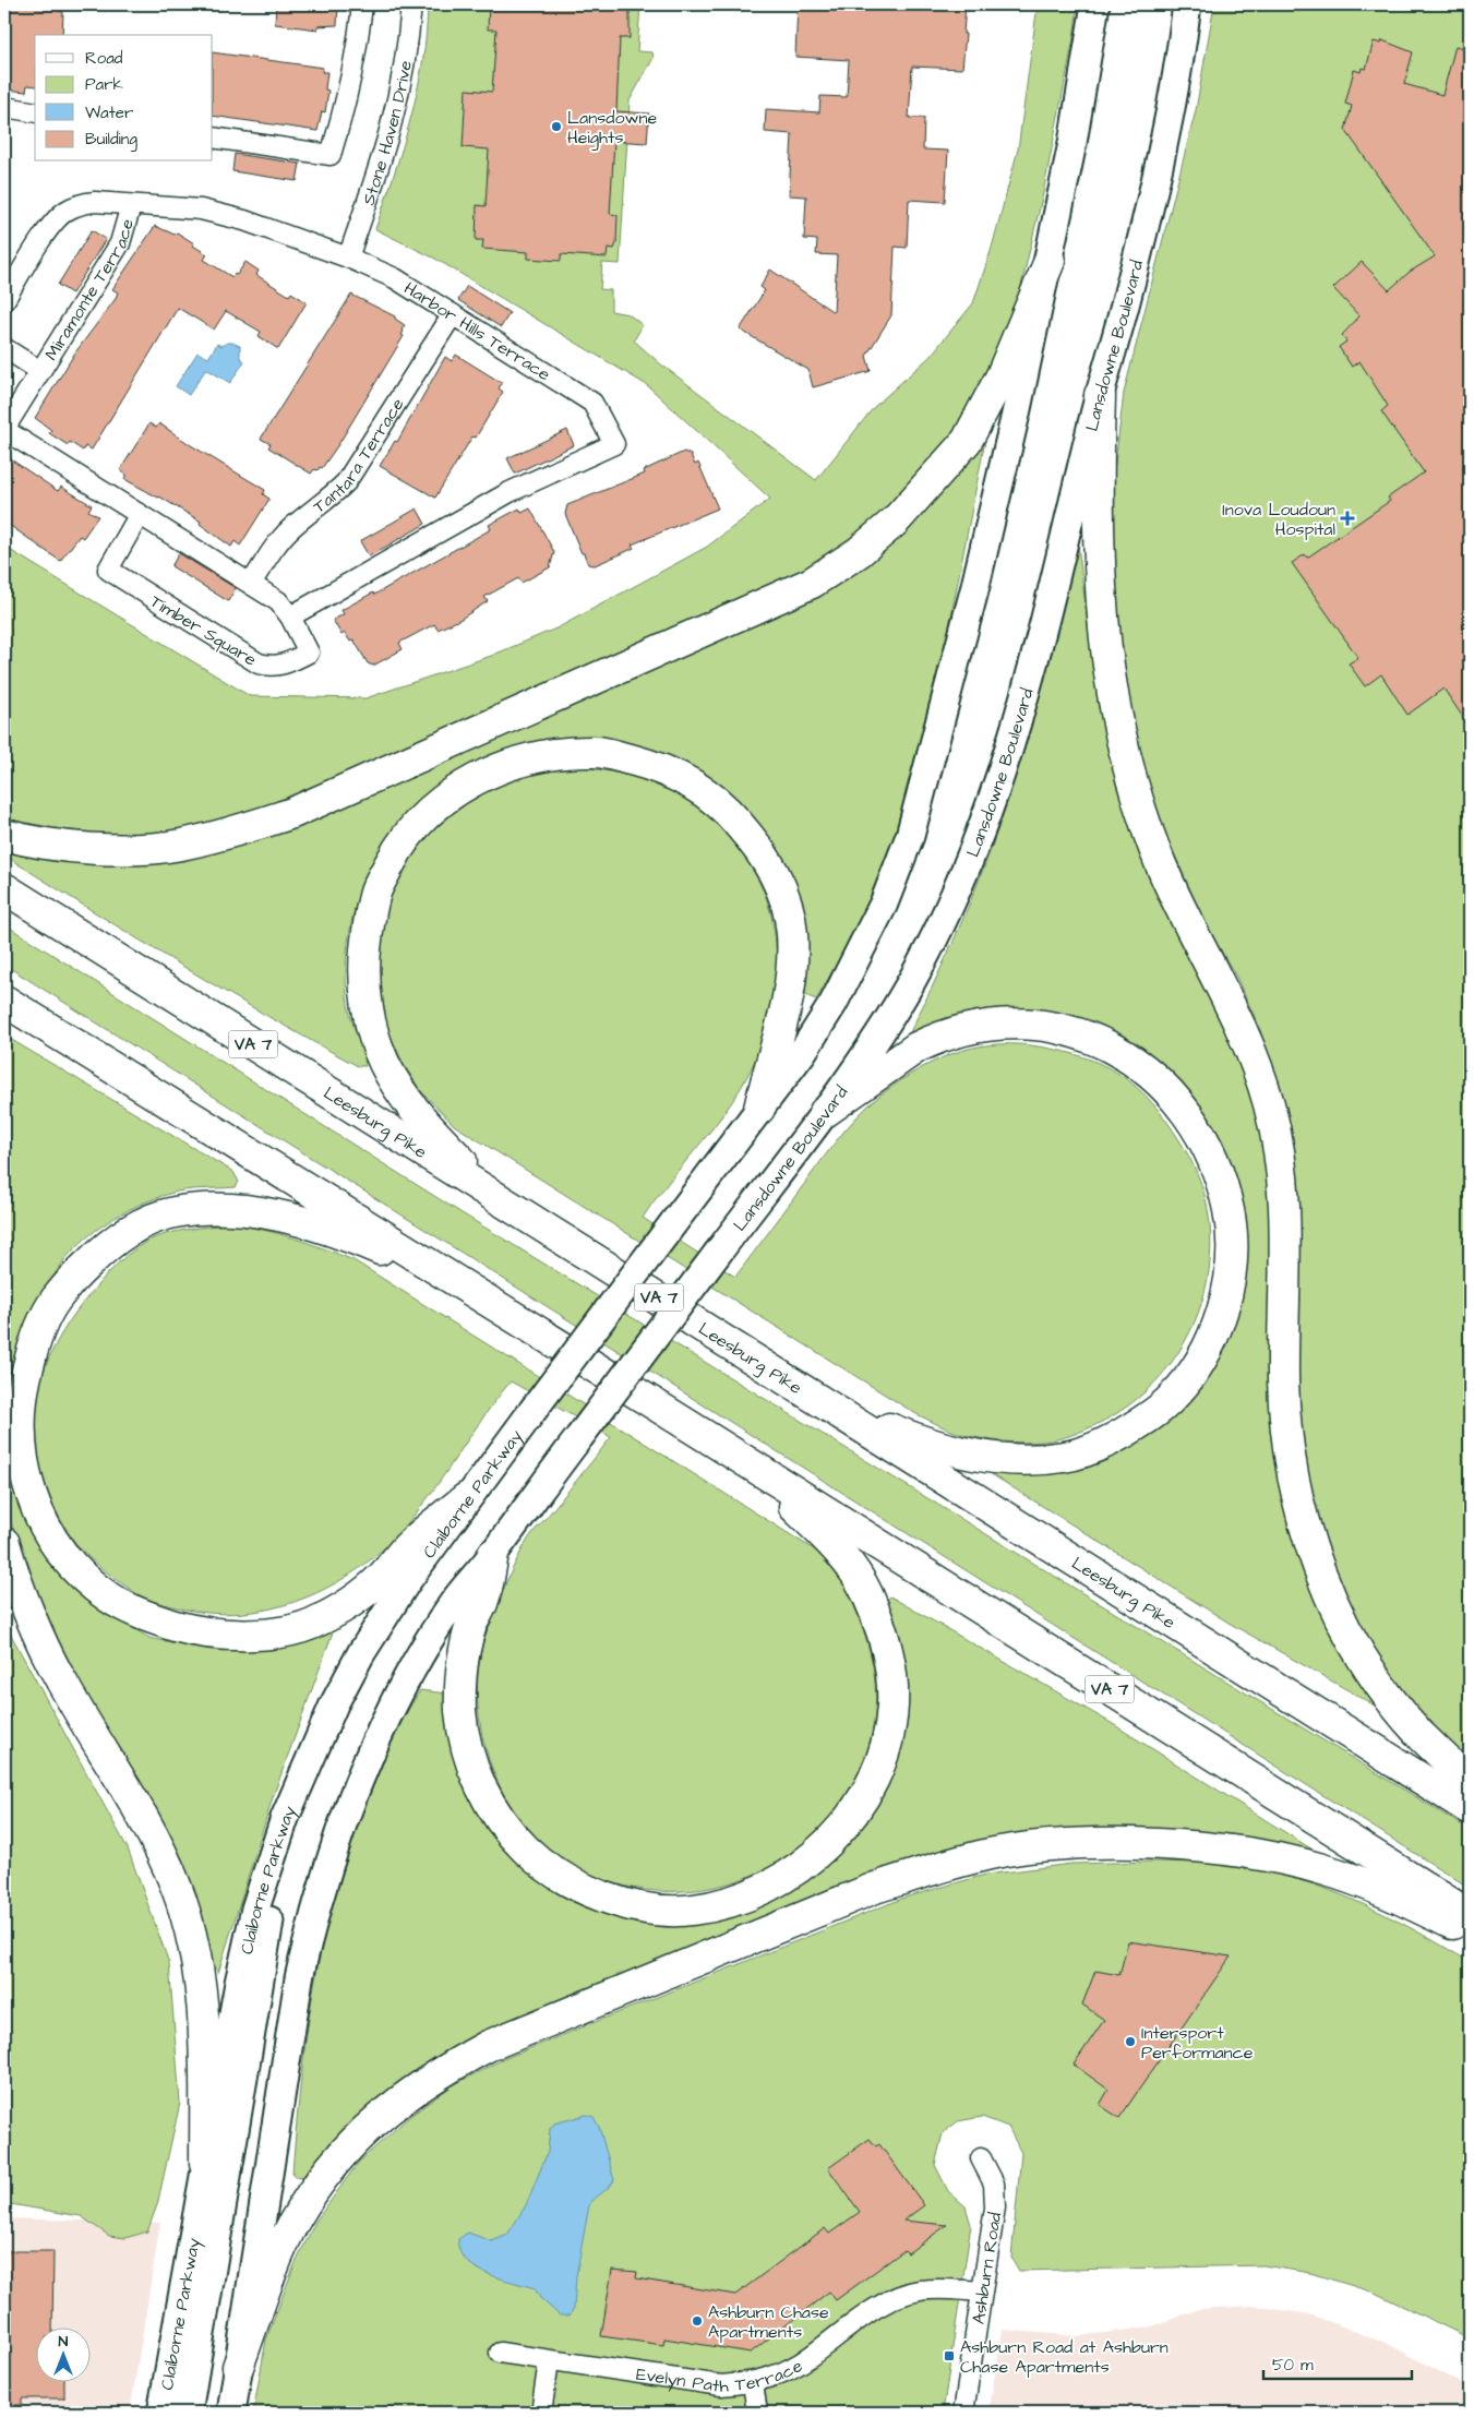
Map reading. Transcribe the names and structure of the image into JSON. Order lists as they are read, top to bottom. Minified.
{"streets":{"highway":["VA 7","Leesburg Pike"],"main road":["Lansdowne Boulevard","Claiborne Parkway"],"street":["Stone Haven Drive","Miramonte Terrace","Harbor Hills Terrace","Tantara Terrace","Timber Square","Ashburn Road","Evelyn Path Terrace"]},"crossings":[["Stone Haven Drive","Harbor Hills Terrace"],["Miramonte Terrace","Harbor Hills Terrace"],["Miramonte Terrace","Timber Square"],["Harbor Hills Terrace","Tantara Terrace"],["Harbor Hills Terrace","Timber Square"],["Tantara Terrace","Timber Square"],["Ashburn Road","Evelyn Path Terrace"]],"places":{"other":["Lansdowne Heights","Intersport Performance","Ashburn Chase Apartments"],"health":["Inova Loudoun Hospital"],"transit":["Ashburn Road at Ashburn Chase Apartments"]},"legend":["Road","Park","Water","Building"],"scale_bar":"50 m","north":"top"}
